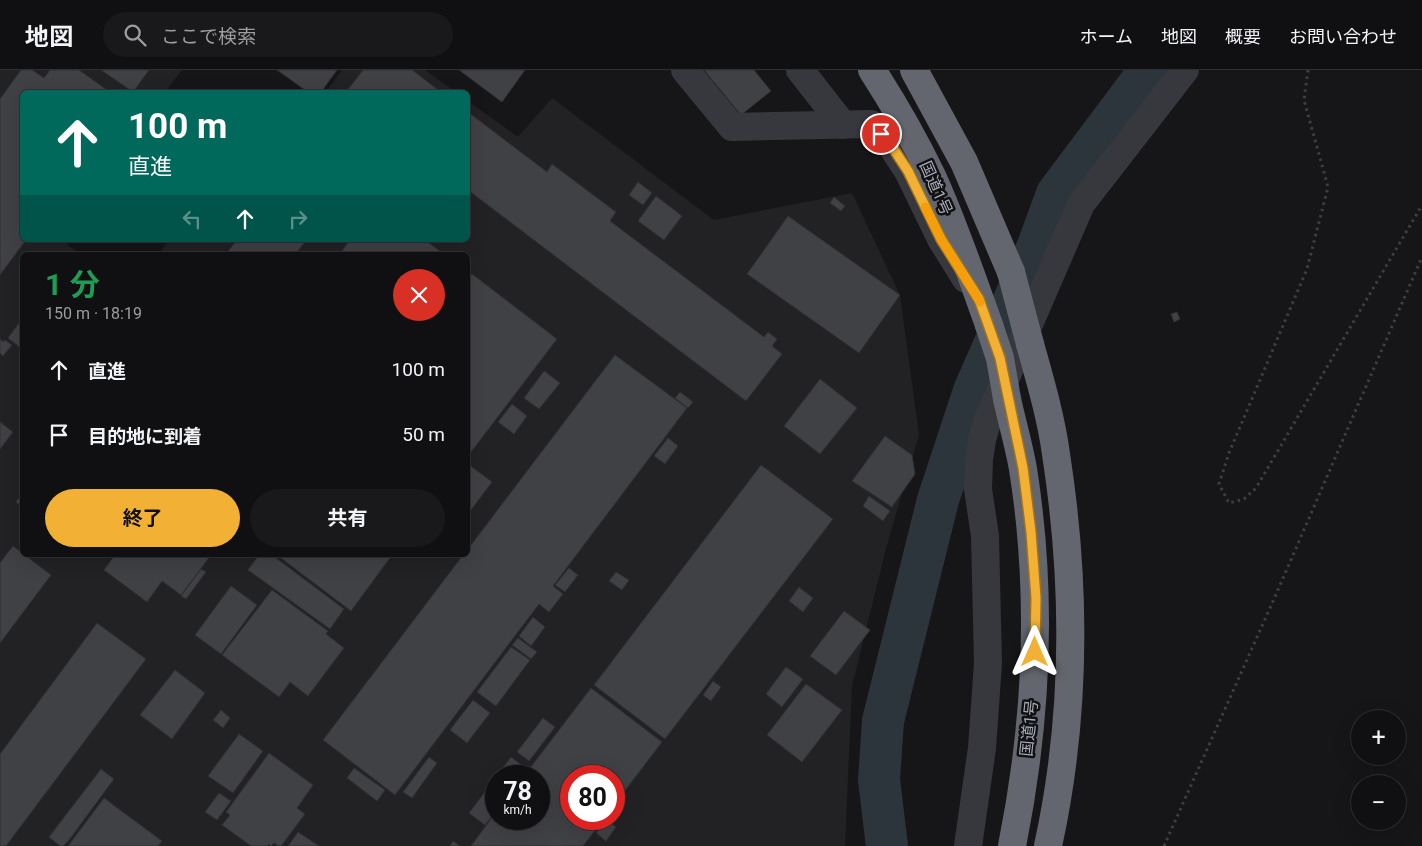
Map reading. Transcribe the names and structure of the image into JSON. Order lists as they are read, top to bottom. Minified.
{"streets":{"highway":["国道1号"]},"page":{"header":"地図","search":"ここで検索","nav":["ホーム","地図","概要","お問い合わせ"],"turn":["100 m","直進"],"heading":["1 分","150 m · 18:19"],"list":[{"name":"直進","value":"100 m"},{"name":"目的地に到着","value":"50 m"}],"buttons":["終了","共有"],"map_buttons":["+","−"],"speed":"78 km/h","limit":"80"}}
